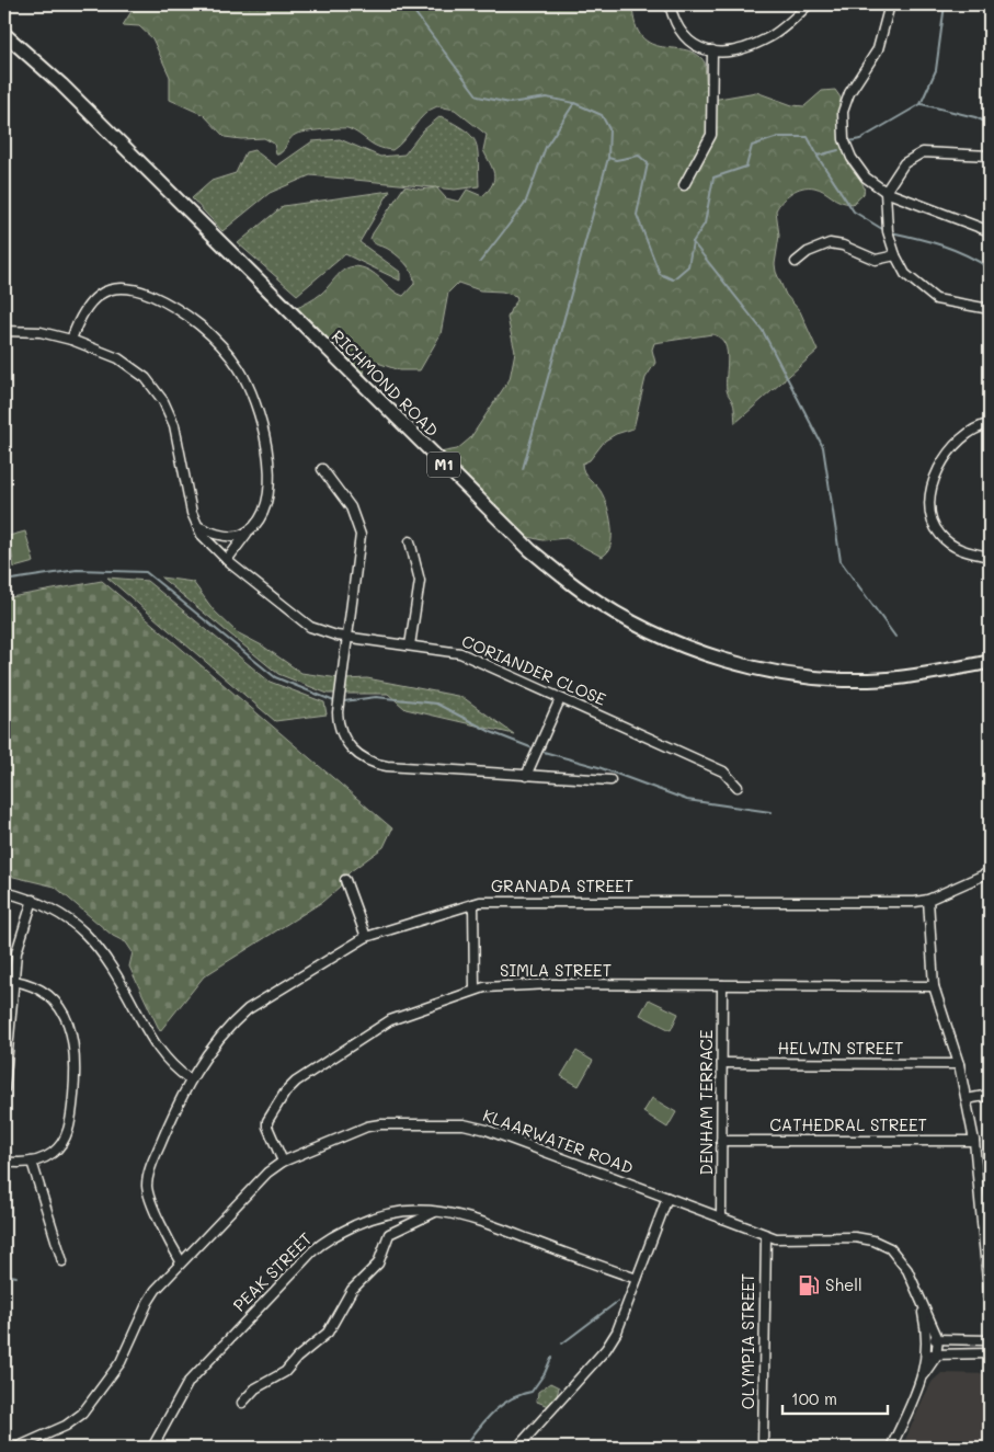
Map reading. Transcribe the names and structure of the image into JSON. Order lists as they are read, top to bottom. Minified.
{"streets":{"highway":["RICHMOND ROAD","M1"],"street":["CORIANDER CLOSE","GRANADA STREET","SIMLA STREET","HELWIN STREET","DENHAM TERRACE","CATHEDRAL STREET","KLAARWATER ROAD","PEAK STREET","OLYMPIA STREET"]},"crossings":[["GRANADA STREET","KLAARWATER ROAD"],["SIMLA STREET","DENHAM TERRACE"],["SIMLA STREET","KLAARWATER ROAD"],["HELWIN STREET","DENHAM TERRACE"],["DENHAM TERRACE","CATHEDRAL STREET"],["DENHAM TERRACE","KLAARWATER ROAD"],["KLAARWATER ROAD","OLYMPIA STREET"]],"places":{"fuel station":["Shell"]},"scale_bar":"100 m"}
